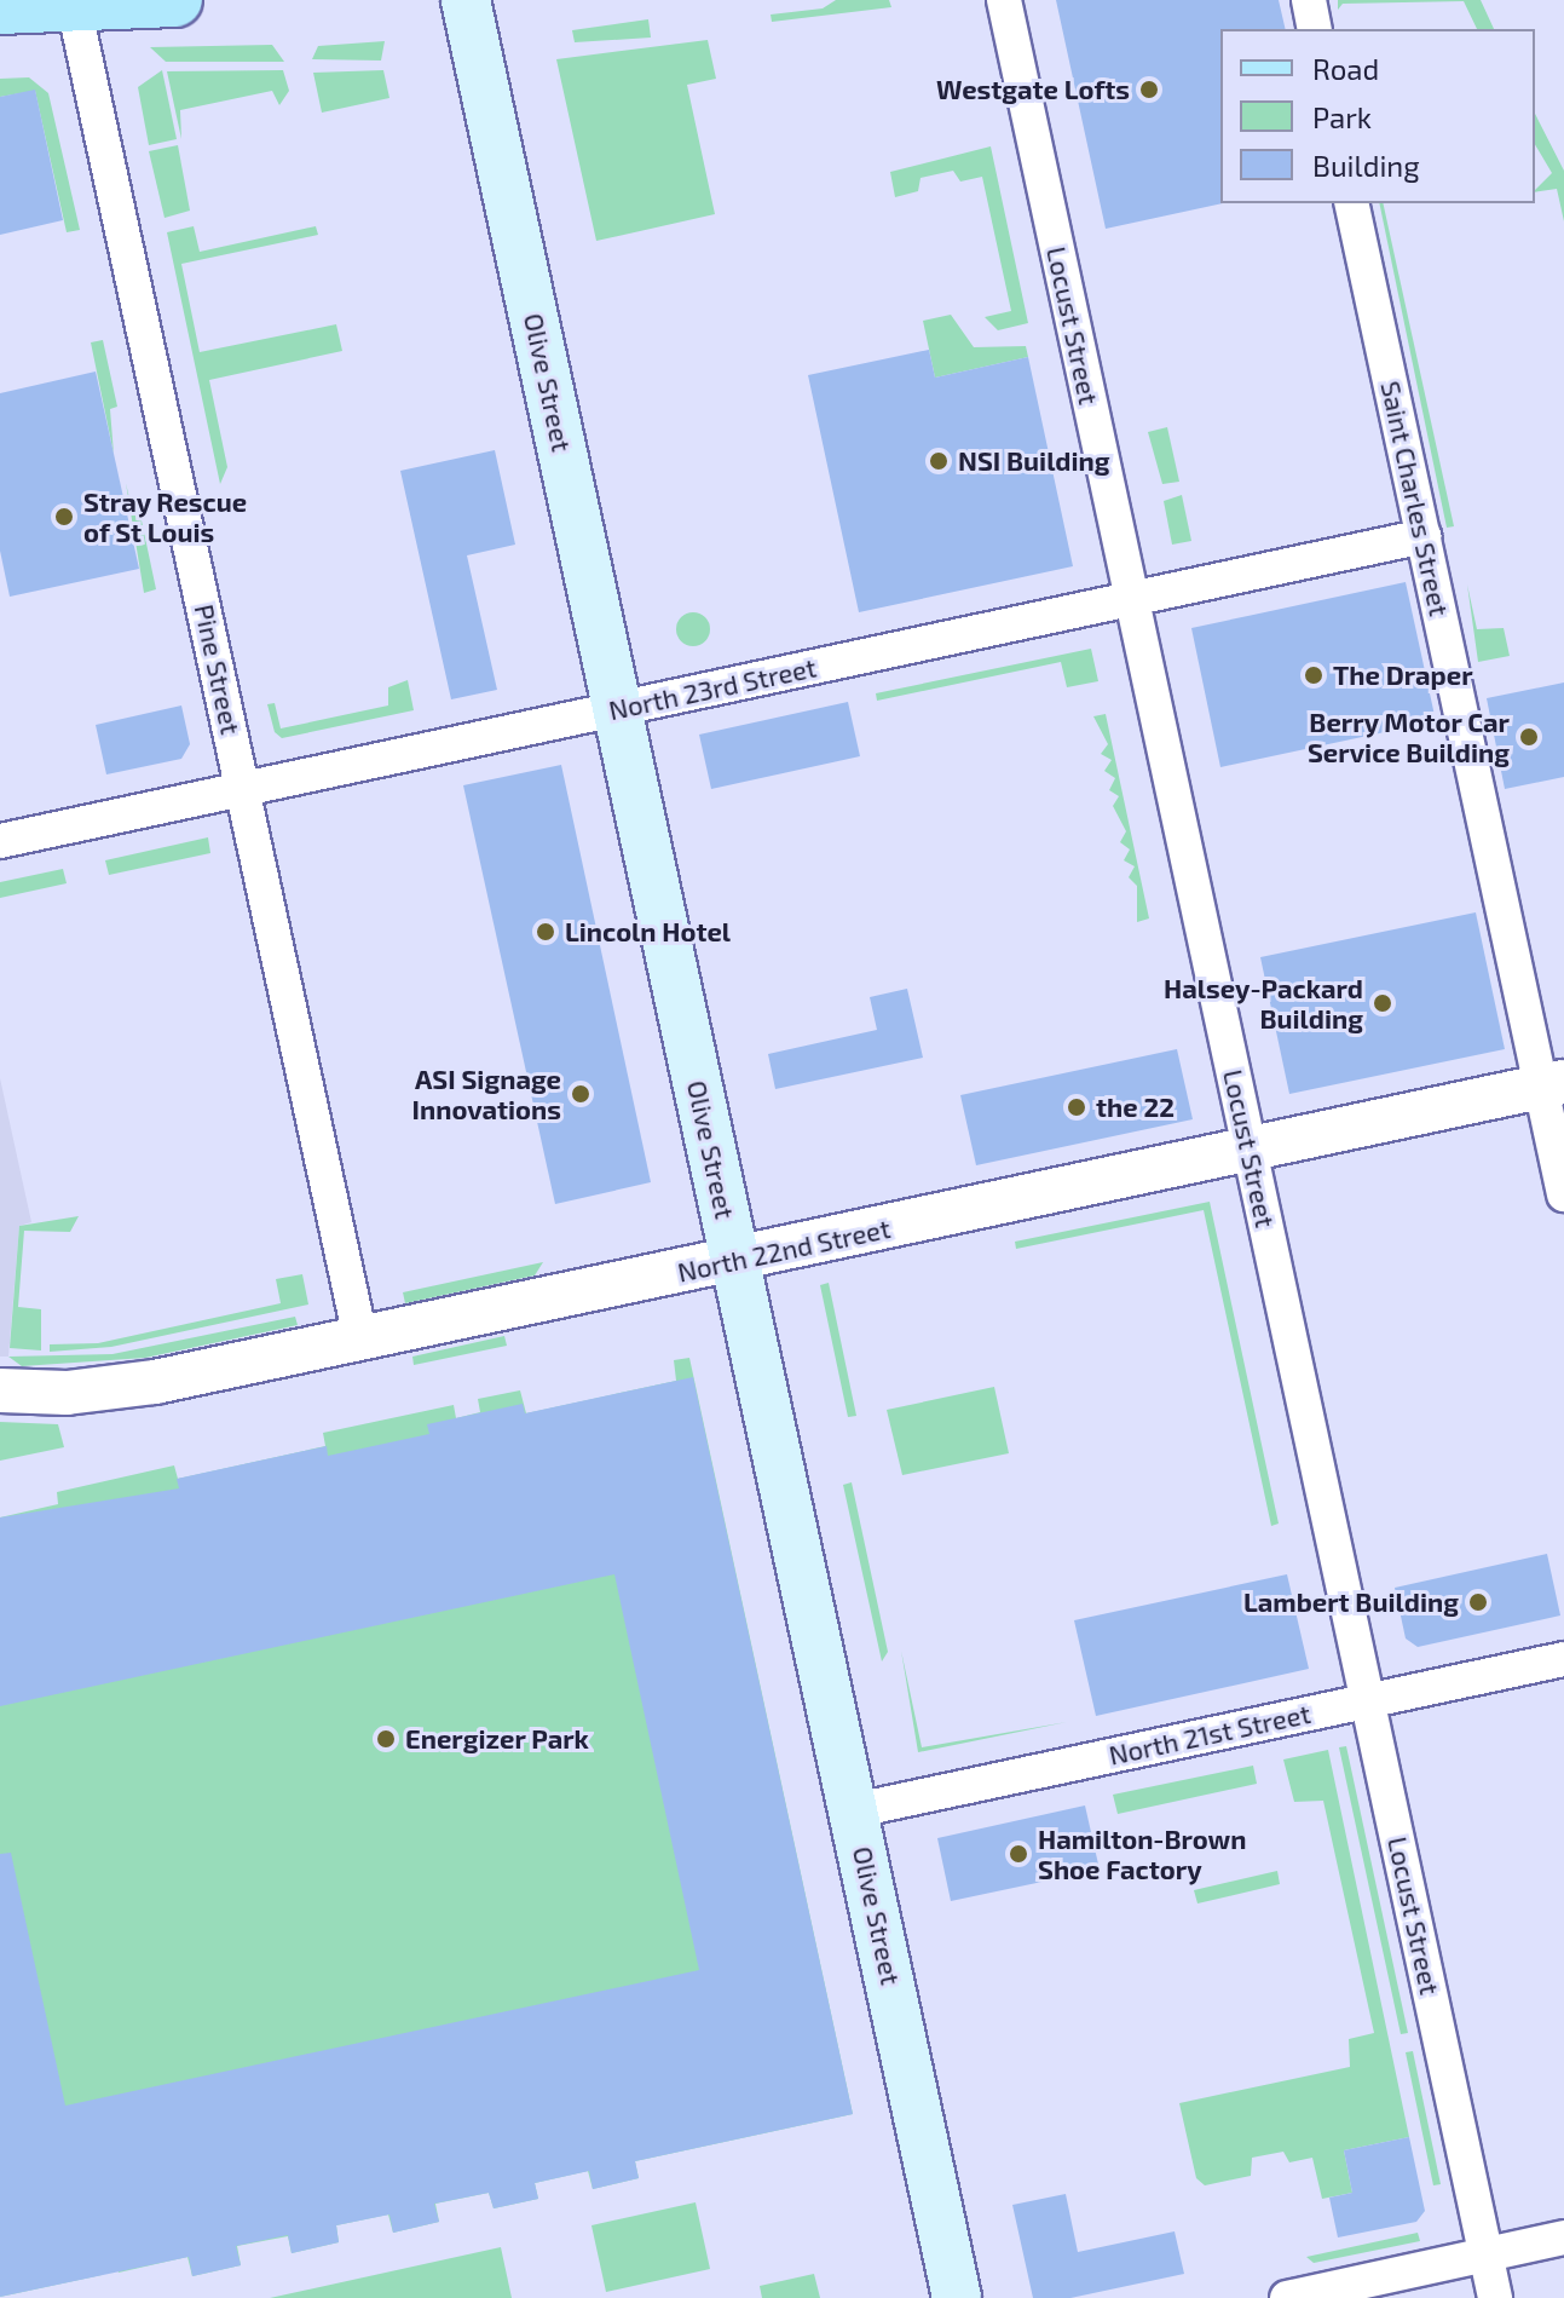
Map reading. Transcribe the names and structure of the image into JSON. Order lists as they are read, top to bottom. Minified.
{"streets":{"main road":["Olive Street"],"street":["Locust Street","Saint Charles Street","Pine Street","North 23rd Street","North 22nd Street","North 21st Street"]},"crossings":[["Locust Street","North 23rd Street"],["Locust Street","North 22nd Street"],["Locust Street","North 21st Street"],["Olive Street","North 23rd Street"],["Olive Street","North 22nd Street"],["Olive Street","North 21st Street"],["Saint Charles Street","North 23rd Street"],["Saint Charles Street","North 22nd Street"],["Pine Street","North 23rd Street"],["Pine Street","North 22nd Street"]],"places":["Westgate Lofts","NSI Building","Stray Rescue of St Louis","The Draper","Berry Motor Car Service Building","Lincoln Hotel","Halsey-Packard Building","ASI Signage Innovations","the 22","Lambert Building","Energizer Park","Hamilton-Brown Shoe Factory"],"legend":["Road","Park","Building"]}
